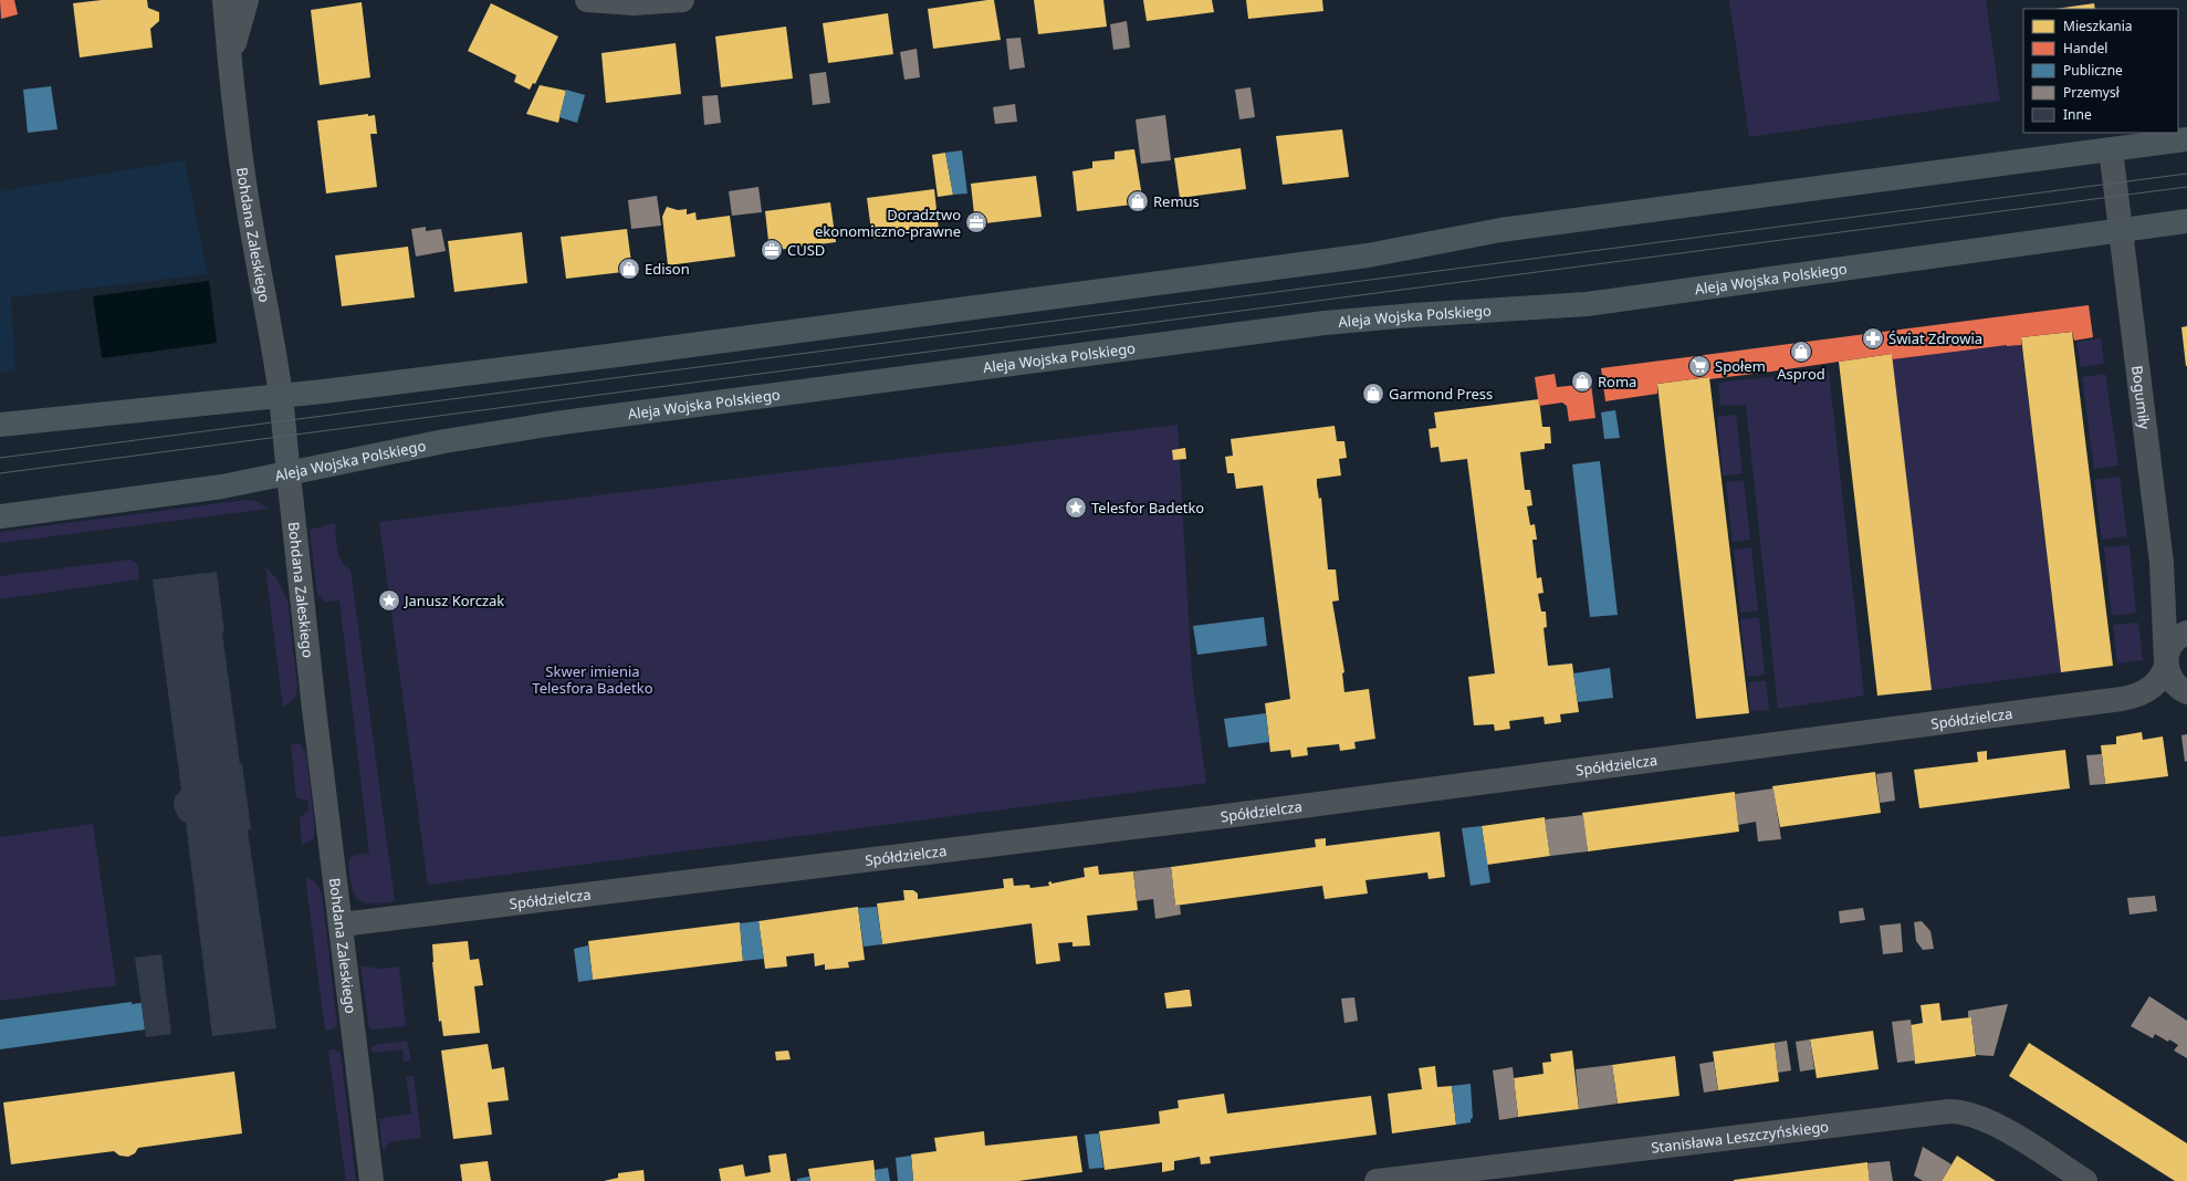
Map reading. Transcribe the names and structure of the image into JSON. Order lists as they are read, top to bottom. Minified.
{"streets":{"main road":["Bohdana Zaleskiego","Aleja Wojska Polskiego"],"street":["Bogumiły","Spółdzielcza","Stanisława Leszczyńskiego"]},"crossings":[["Bohdana Zaleskiego","Aleja Wojska Polskiego"],["Bohdana Zaleskiego","Spółdzielcza"],["Aleja Wojska Polskiego","Bogumiły"],["Bogumiły","Spółdzielcza"]],"parks":["Skwer imienia Telesfora Badetko"],"places":{"shop":["Remus","Edison","Asprod","Roma","Garmond Press"],"office":["Doradztwo ekonomiczno-prawne","CUSD"],"pharmacy":["Świat Zdrowia"],"supermarket":["Społem"],"place":["Telesfor Badetko","Janusz Korczak"]},"legend":["Mieszkania","Handel","Publiczne","Przemysł","Inne"]}
